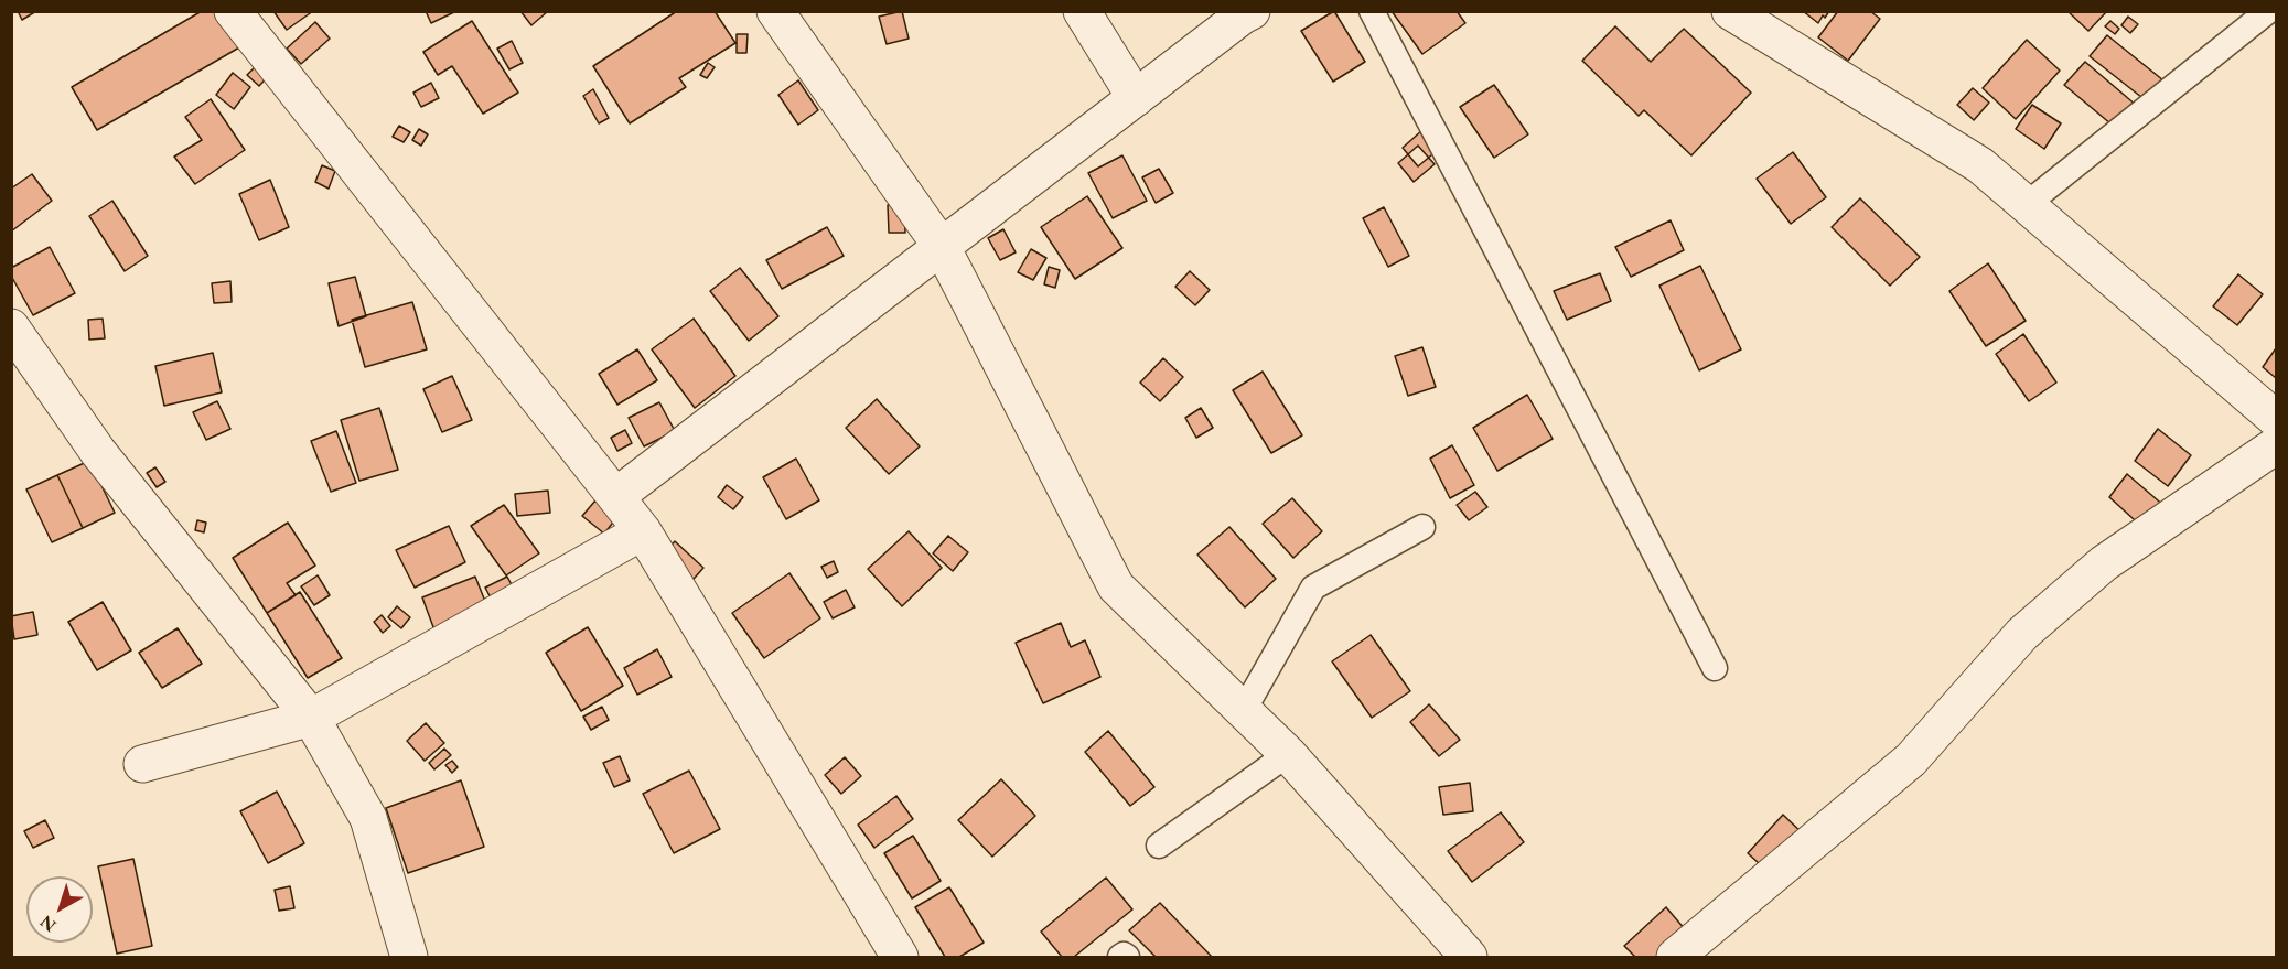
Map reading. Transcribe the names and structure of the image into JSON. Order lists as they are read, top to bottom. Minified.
{"north":"bottom left"}
